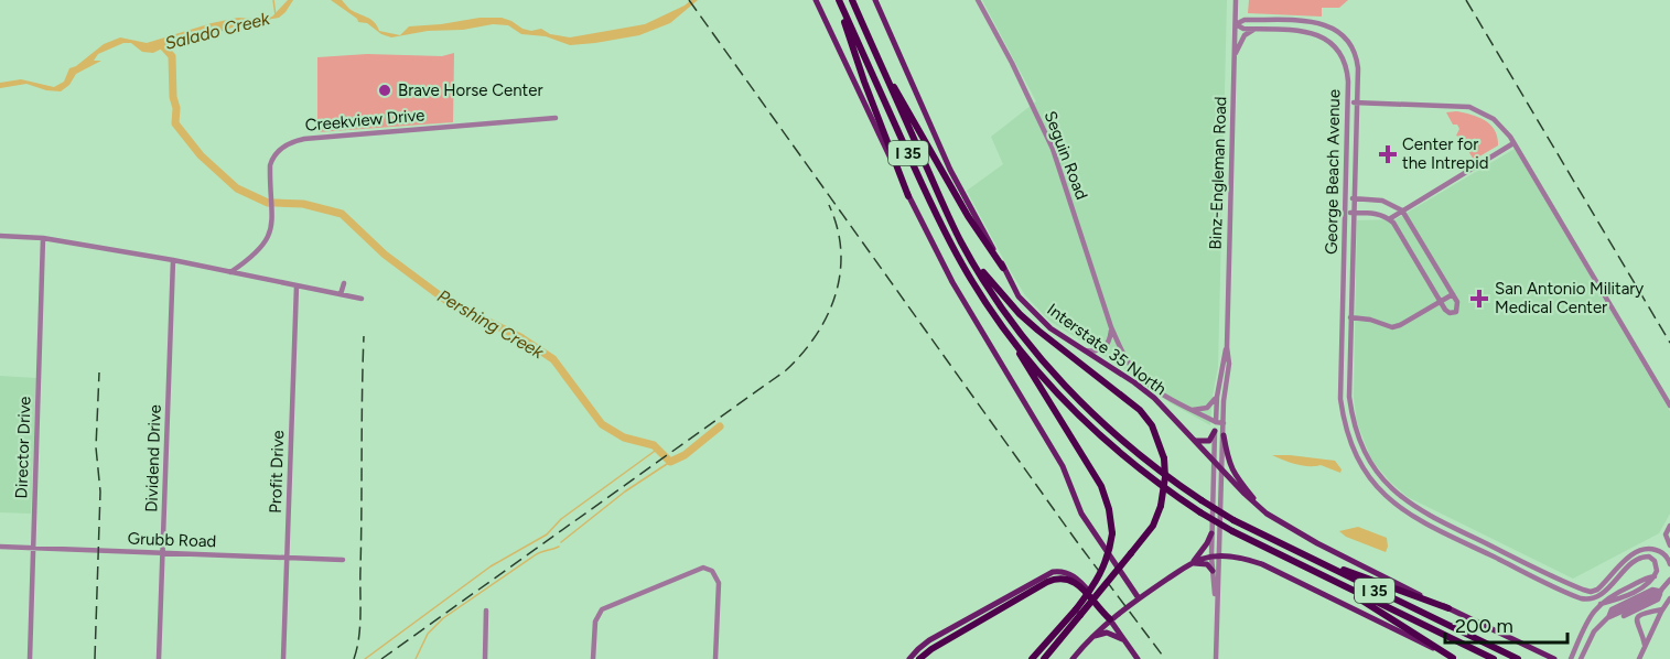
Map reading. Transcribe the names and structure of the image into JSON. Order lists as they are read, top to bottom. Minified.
{"streets":{"highway":["I 35"],"main road":["Interstate 35 North"],"street":["Creekview Drive","Seguin Road","George Beach Avenue","Binz-Engleman Road","Director Drive","Dividend Drive","Profit Drive","Grubb Road"]},"crossings":[["Seguin Road","Binz-Engleman Road"],["George Beach Avenue","Binz-Engleman Road"],["Binz-Engleman Road","Interstate 35 North"],["Director Drive","Grubb Road"],["Dividend Drive","Grubb Road"],["Profit Drive","Grubb Road"]],"water":["Salado Creek","Pershing Creek"],"places":{"other":["Brave Horse Center"],"health":["Center for the Intrepid","San Antonio Military Medical Center"]},"scale_bar":"200 m"}
